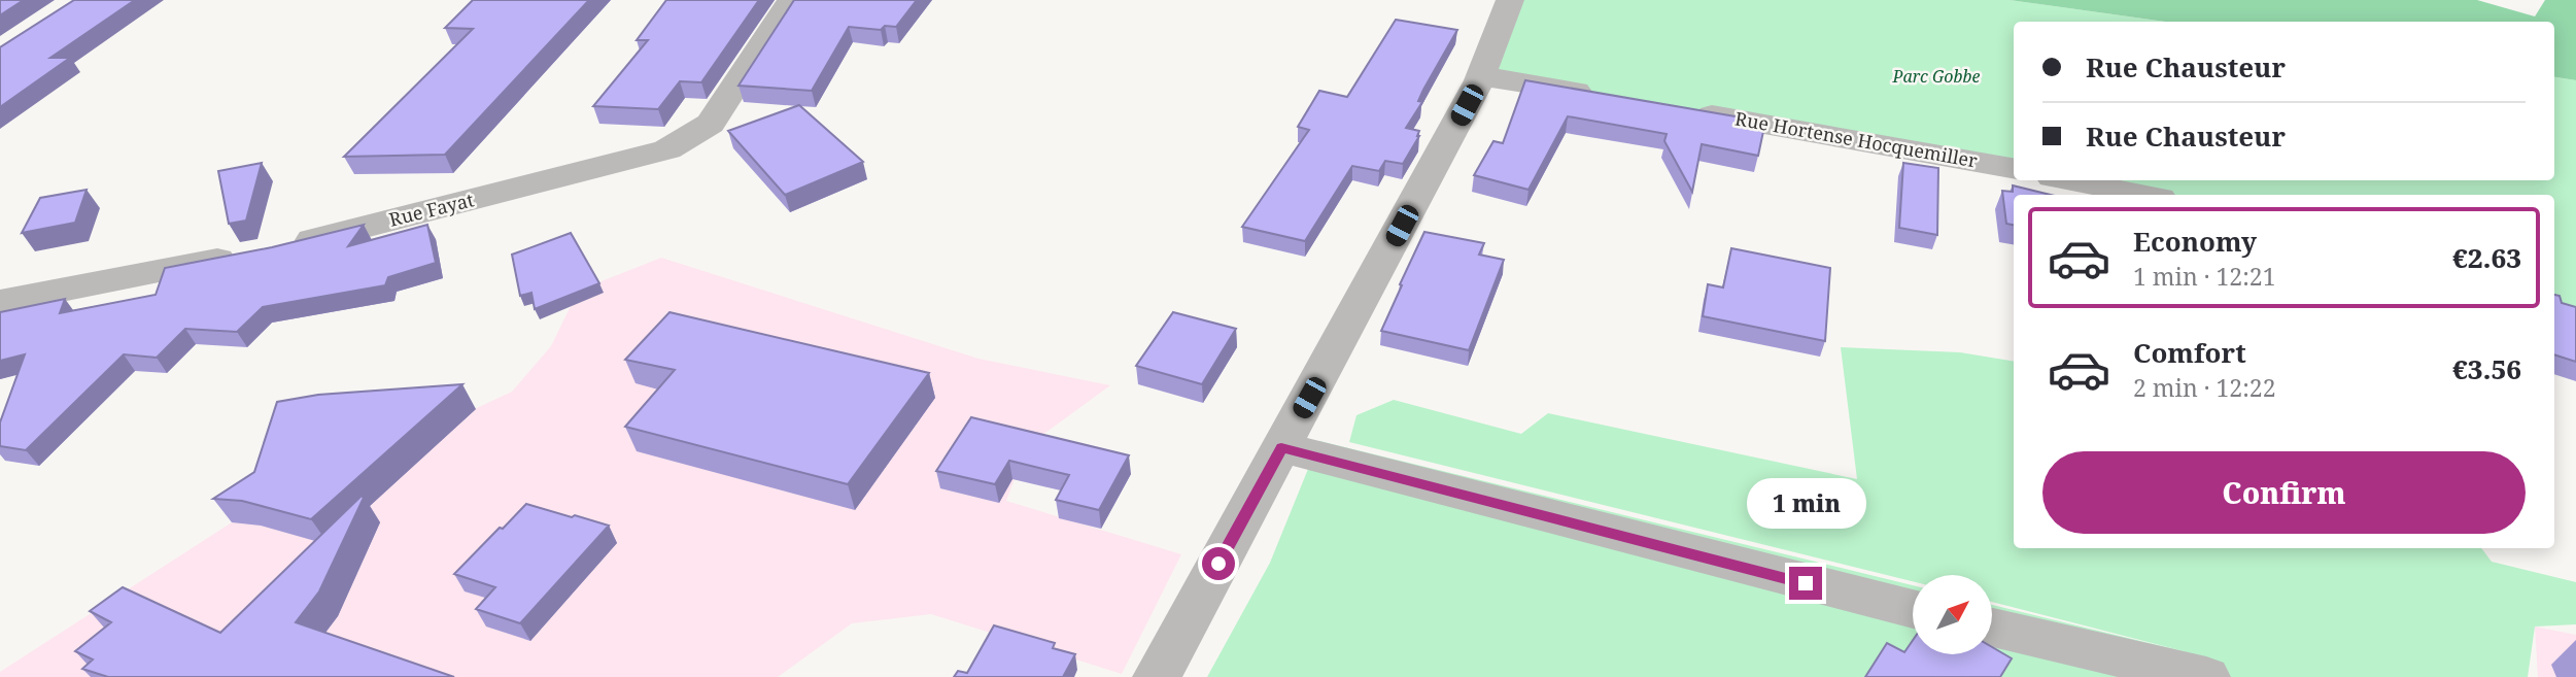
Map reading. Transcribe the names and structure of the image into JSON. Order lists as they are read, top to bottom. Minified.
{"streets":{"street":["Rue Hortense Hocquemiller","Rue Fayat"]},"parks":["Parc Gobbe"],"north":"top right","page":{"banner":["Rue Chausteur","Rue Chausteur"],"list":[{"name":"Economy","note":"1 min · 12:21","value":"€2.63"},{"name":"Comfort","note":"2 min · 12:22","value":"€3.56"}],"buttons":"Confirm","bubble":"1 min"}}
